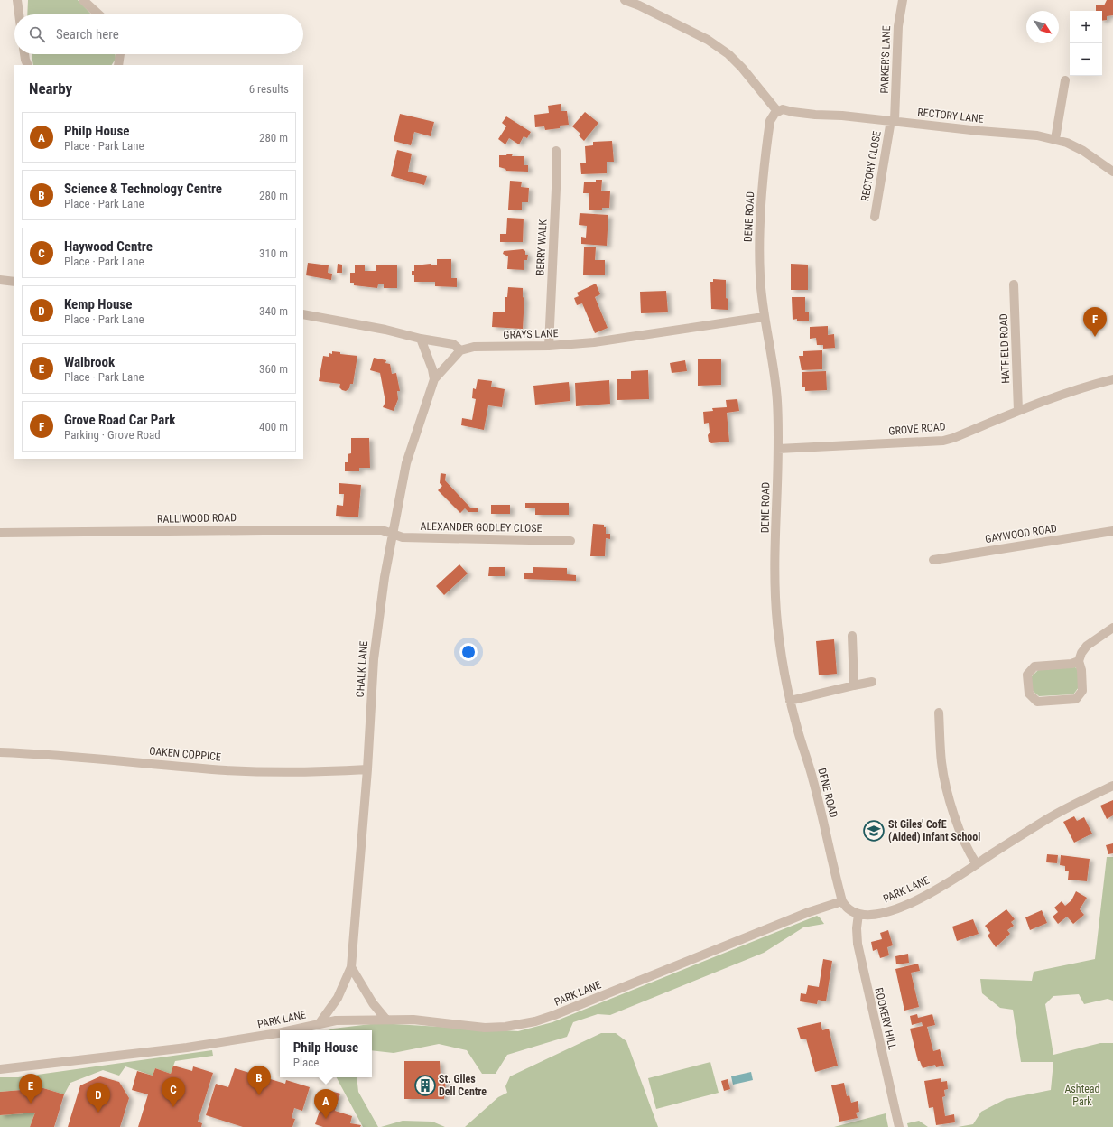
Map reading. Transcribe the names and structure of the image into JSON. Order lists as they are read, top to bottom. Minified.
{"streets":{"street":["PARKER'S LANE","RECTORY LANE","RECTORY CLOSE","DENE ROAD","BERRY WALK","GRAYS LANE","HATFIELD ROAD","GROVE ROAD","RALLIWOOD ROAD","ALEXANDER GODLEY CLOSE","GAYWOOD ROAD","CHALK LANE","OAKEN COPPICE","PARK LANE","ROOKERY HILL"]},"crossings":[["PARKER'S LANE","RECTORY LANE"],["PARKER'S LANE","RECTORY CLOSE"],["RECTORY LANE","RECTORY CLOSE"],["RECTORY LANE","DENE ROAD"],["DENE ROAD","GRAYS LANE"],["DENE ROAD","GROVE ROAD"],["DENE ROAD","PARK LANE"],["BERRY WALK","GRAYS LANE"],["GRAYS LANE","CHALK LANE"],["HATFIELD ROAD","GROVE ROAD"],["RALLIWOOD ROAD","ALEXANDER GODLEY CLOSE"],["RALLIWOOD ROAD","CHALK LANE"],["ALEXANDER GODLEY CLOSE","CHALK LANE"],["CHALK LANE","OAKEN COPPICE"],["CHALK LANE","PARK LANE"],["PARK LANE","ROOKERY HILL"]],"parks":["Ashtead Park"],"places":{"school or university":["St Giles' CofE (Aided) Infant School"],"building":["St. Giles Dell Centre"]},"north":"bottom right","page":{"map_buttons":["+","−"],"search":"Search here","heading":["Nearby","6 results"],"list":[{"mark":"A","name":"Philp House","note":"Place · Park Lane","value":"280 m"},{"mark":"B","name":"Science & Technology Centre","note":"Place · Park Lane","value":"280 m"},{"mark":"C","name":"Haywood Centre","note":"Place · Park Lane","value":"310 m"},{"mark":"D","name":"Kemp House","note":"Place · Park Lane","value":"340 m"},{"mark":"E","name":"Walbrook","note":"Place · Park Lane","value":"360 m"},{"mark":"F","name":"Grove Road Car Park","note":"Parking · Grove Road","value":"400 m"}],"pins":["F","B","E","C","D","A"],"popup":["Philp House","Place"]}}
